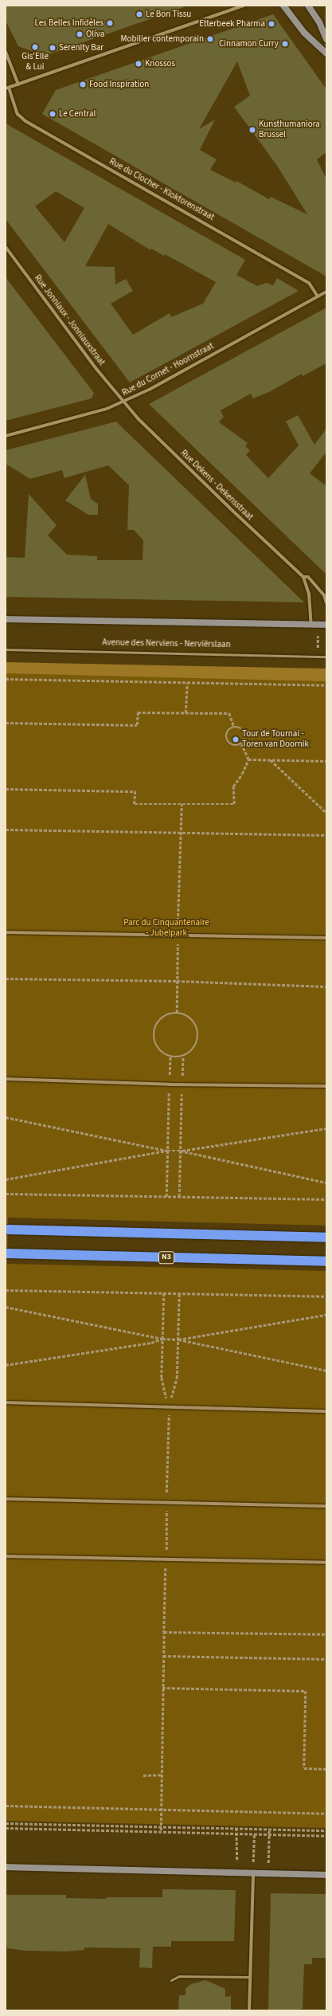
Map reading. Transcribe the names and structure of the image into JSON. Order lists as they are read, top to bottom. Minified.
{"streets":{"highway":["N3"],"street":["Rue du Clocher - Kloktorenstraat","Rue Jonniaux - Jonniauxstraat","Rue du Cornet - Hoornstraat","Rue Dekens - Dekensstraat"],"lane":["Avenue des Nerviens - Nerviërslaan"]},"crossings":[["Rue du Clocher - Kloktorenstraat","Rue du Cornet - Hoornstraat"],["Rue Jonniaux - Jonniauxstraat","Rue du Cornet - Hoornstraat"],["Rue Jonniaux - Jonniauxstraat","Rue Dekens - Dekensstraat"],["Rue du Cornet - Hoornstraat","Rue Dekens - Dekensstraat"]],"parks":["Parc du Cinquantenaire - Jubelpark"],"places":["Le Bon Tissu","Les Belles Infidèles","Etterbeek Pharma","Oliva","Mobilier contemporain","Cinnamon Curry","Gis'Elle & Lui","Serenity Bar","Knossos","Food Inspiration","Le Central","Kunsthumaniora Brussel","Tour de Tournai - Toren van Doornik"]}
